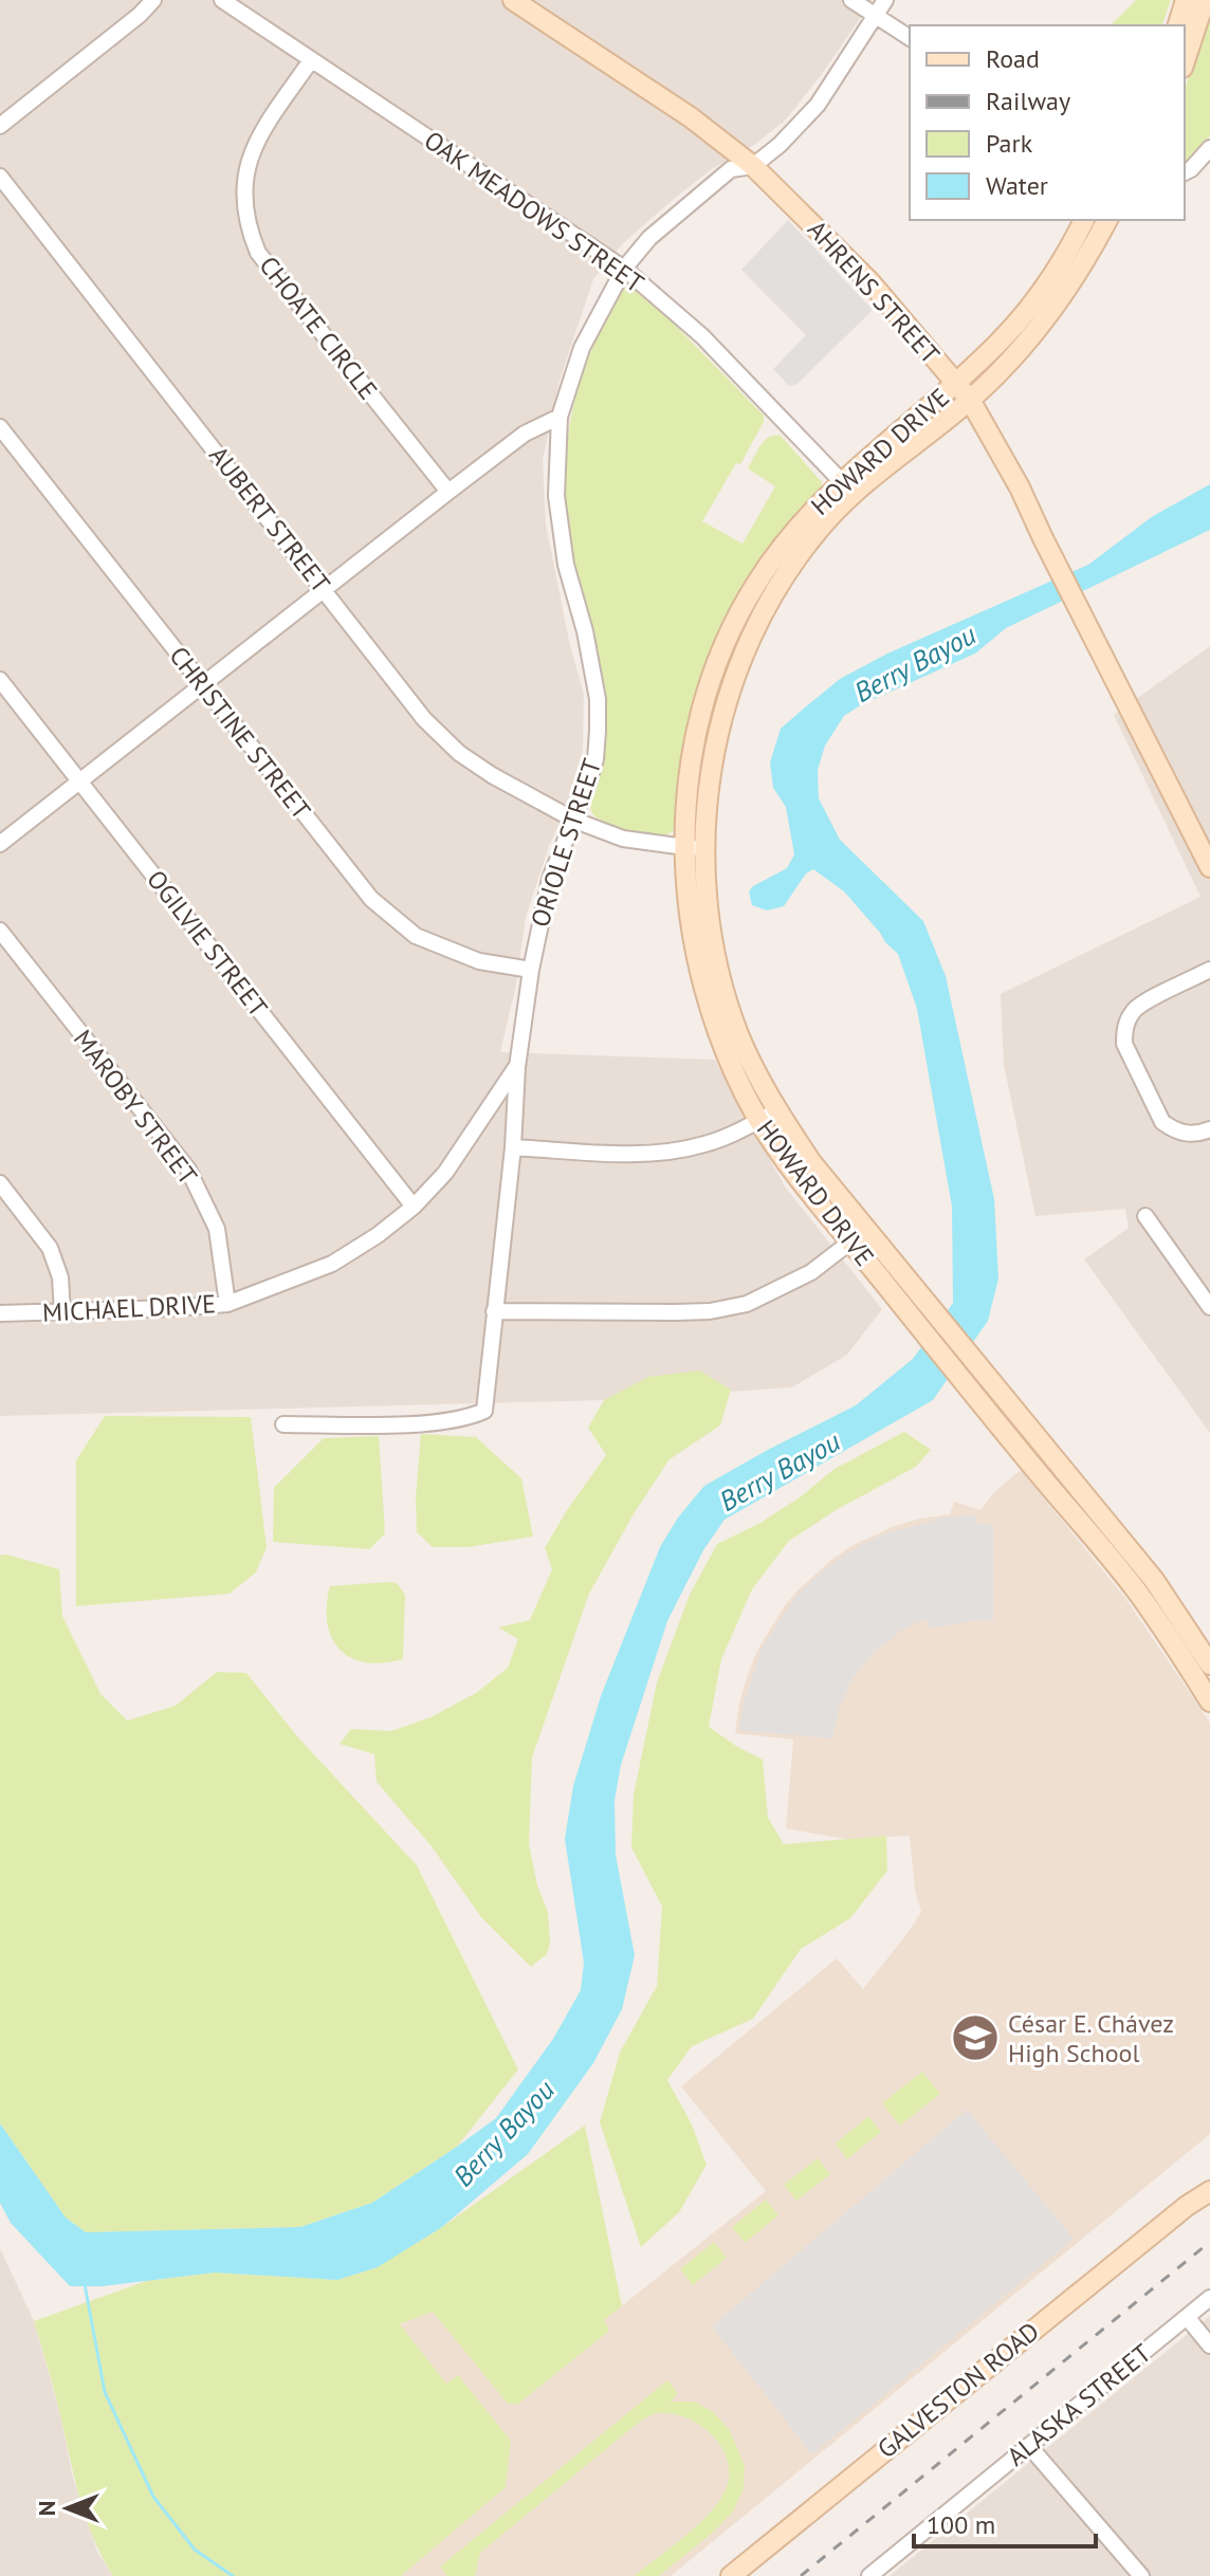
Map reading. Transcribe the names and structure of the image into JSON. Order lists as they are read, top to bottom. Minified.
{"streets":{"main road":["AHRENS STREET","HOWARD DRIVE","GALVESTON ROAD"],"street":["OAK MEADOWS STREET","CHOATE CIRCLE","AUBERT STREET","CHRISTINE STREET","ORIOLE STREET","OGILVIE STREET","MAROBY STREET","MICHAEL DRIVE","ALASKA STREET"]},"crossings":[["OAK MEADOWS STREET","CHOATE CIRCLE"],["OAK MEADOWS STREET","HOWARD DRIVE"],["OAK MEADOWS STREET","ORIOLE STREET"],["AHRENS STREET","HOWARD DRIVE"],["AHRENS STREET","ORIOLE STREET"],["HOWARD DRIVE","AUBERT STREET"],["AUBERT STREET","ORIOLE STREET"],["CHRISTINE STREET","ORIOLE STREET"],["ORIOLE STREET","MICHAEL DRIVE"],["OGILVIE STREET","MICHAEL DRIVE"],["MAROBY STREET","MICHAEL DRIVE"]],"water":["Berry Bayou"],"places":{"school or university":["César E. Chávez High School"]},"legend":["Road","Railway","Park","Water"],"scale_bar":"100 m","north":"left"}
